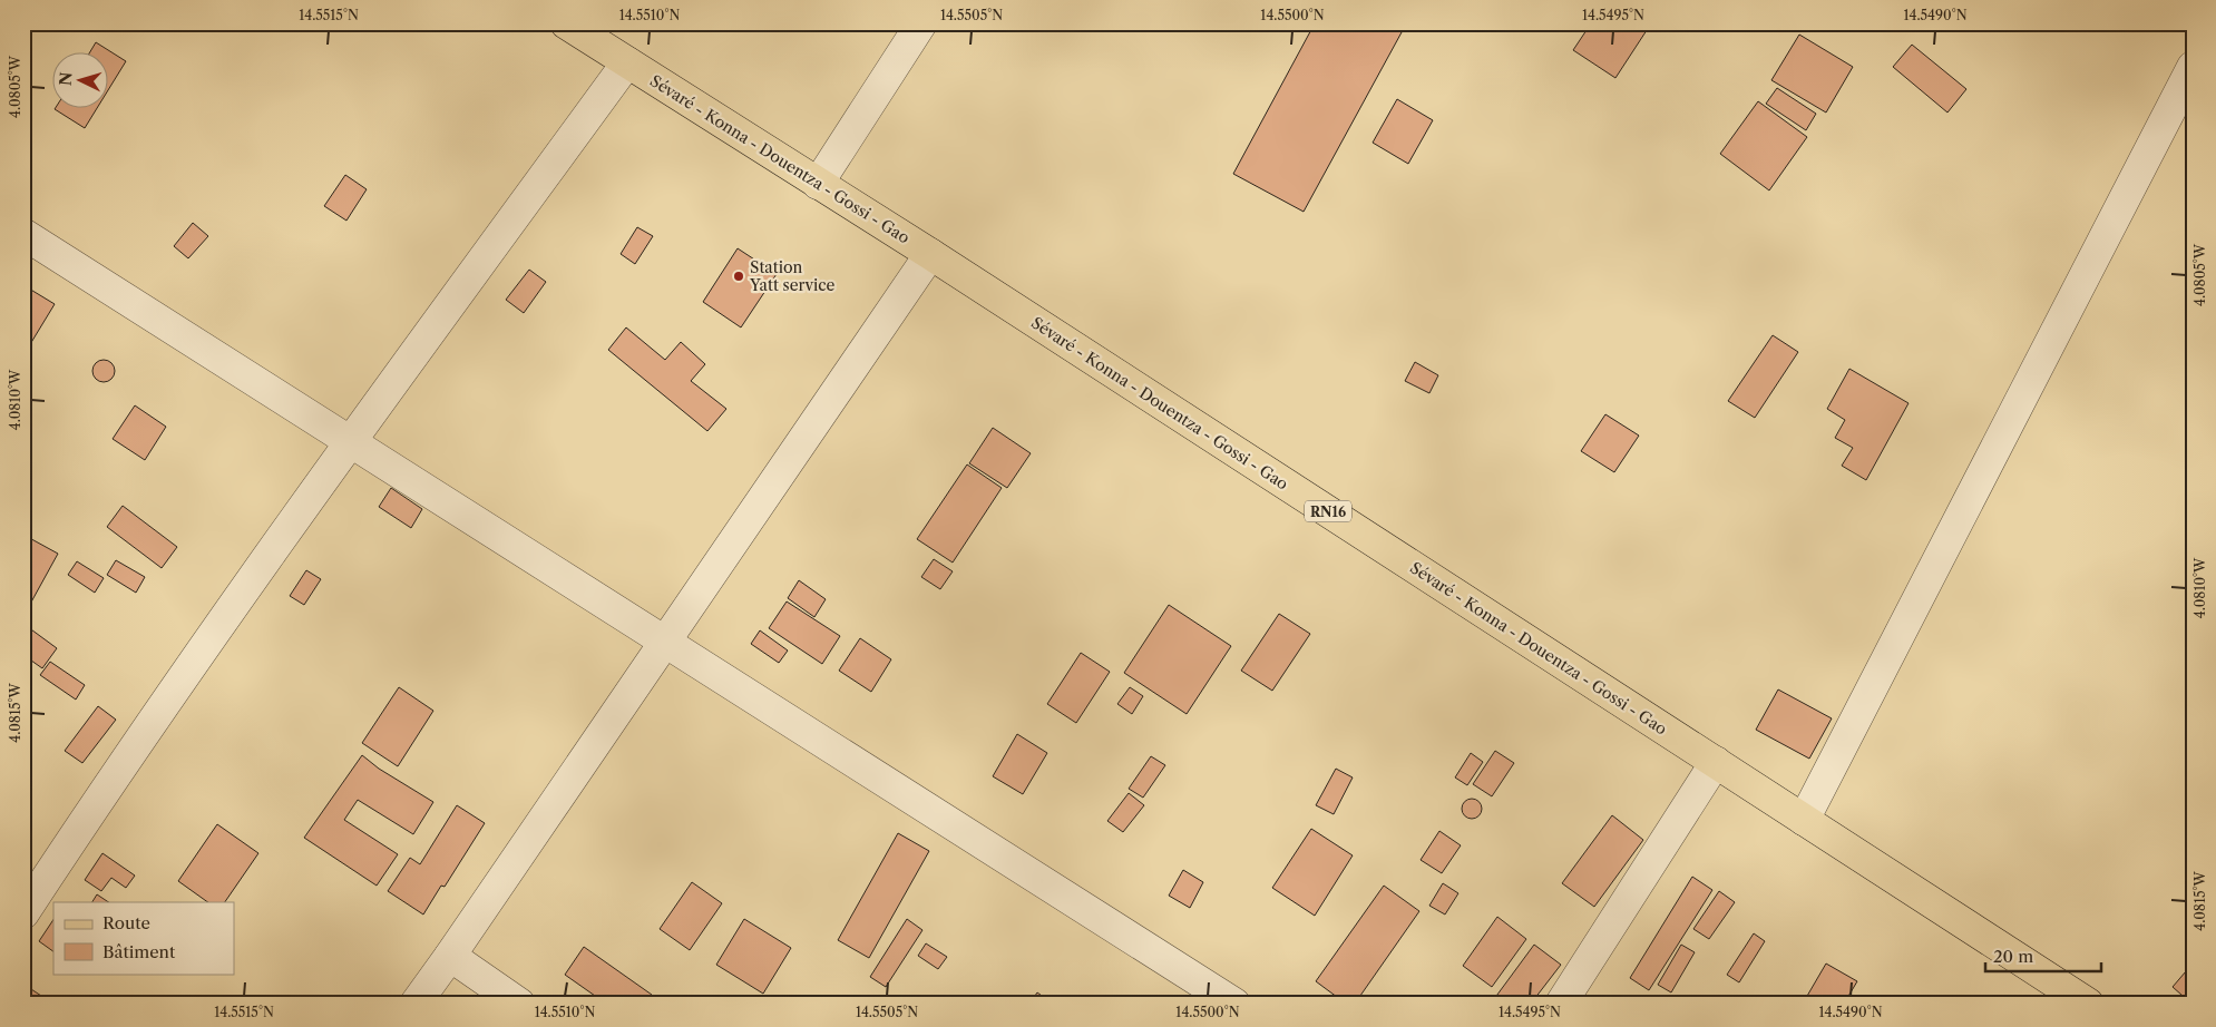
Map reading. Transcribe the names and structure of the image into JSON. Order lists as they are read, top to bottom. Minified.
{"streets":{"main road":["Sévaré - Konna - Douentza - Gossi - Gao","RN16"]},"places":["Station Yatt service"],"legend":["Route","Bâtiment"],"scale_bar":"20 m","north":"left","coordinates":["14.5515°N","14.5510°N","14.5505°N","14.5500°N","14.5495°N","14.5490°N","4.0805°W","4.0810°W","4.0815°W"]}
